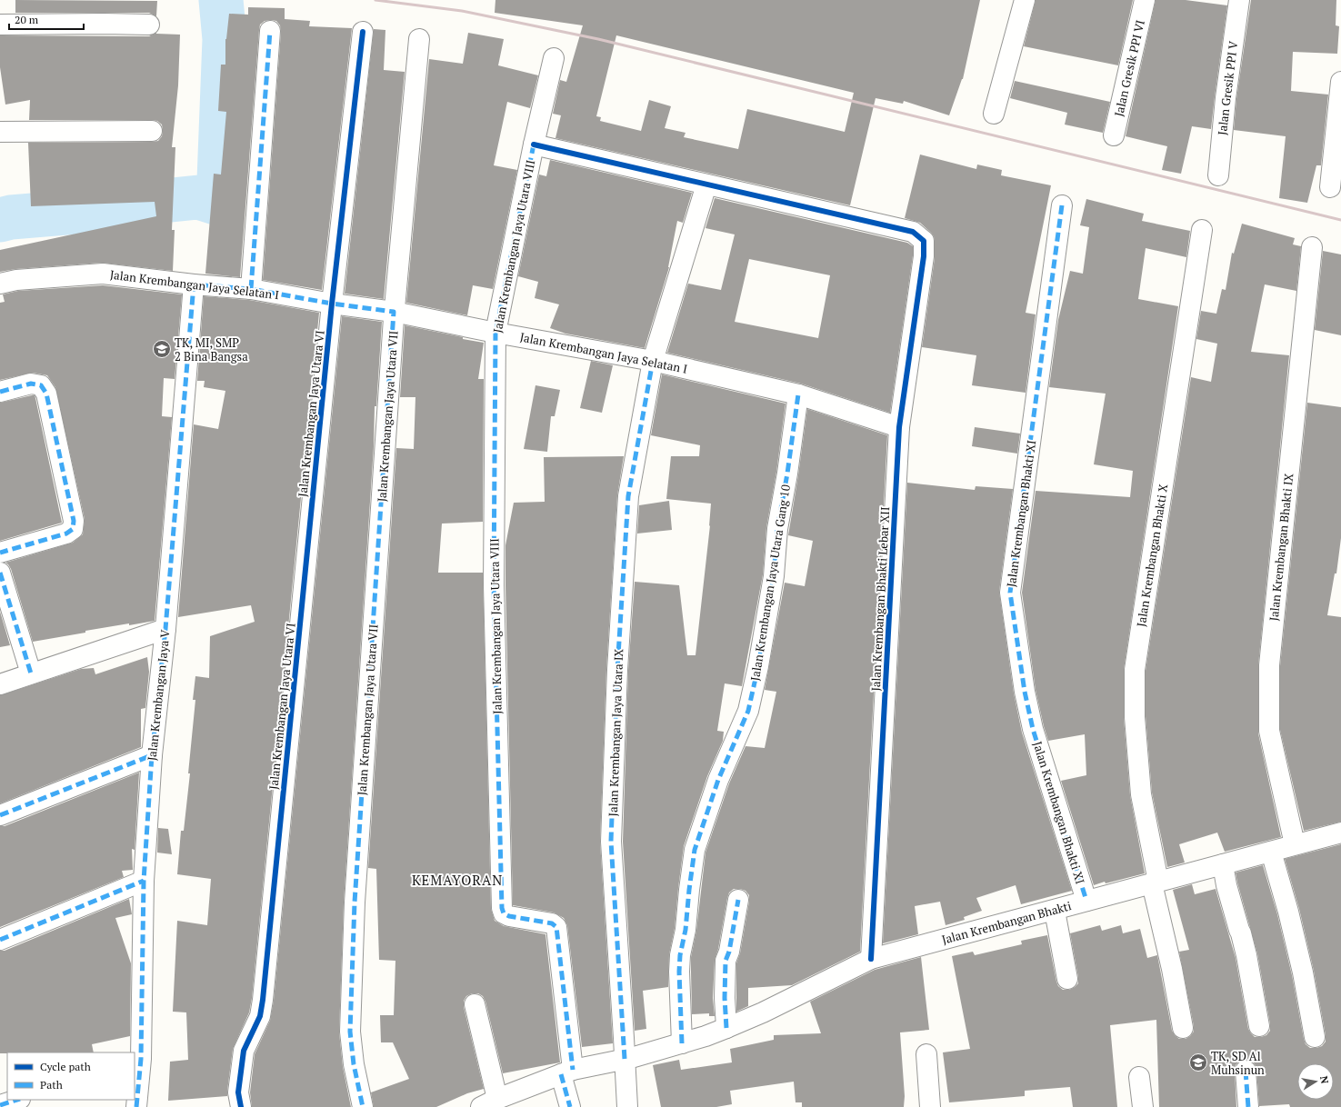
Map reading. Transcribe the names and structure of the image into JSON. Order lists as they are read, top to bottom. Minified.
{"streets":{"street":["Jalan Gresik PPI VI","Jalan Gresik PPI V","Jalan Krembangan Jaya Utara VIII","Jalan Krembangan Jaya Selatan I","Jalan Krembangan Jaya Utara VI","Jalan Krembangan Jaya Utara VII","Jalan Krembangan Bhakti XI","Jalan Krembangan Bhakti IX","Jalan Krembangan Bhakti X","Jalan Krembangan Jaya Utara Gang 10","Jalan Krembangan Bhakti Lebar XII","Jalan Krembangan Jaya V","Jalan Krembangan Jaya Utara IX","Jalan Krembangan Bhakti"]},"crossings":[["Jalan Krembangan Jaya Utara VIII","Jalan Krembangan Jaya Selatan I"],["Jalan Krembangan Jaya Utara VIII","Jalan Krembangan Bhakti"],["Jalan Krembangan Jaya Selatan I","Jalan Krembangan Jaya Utara VI"],["Jalan Krembangan Jaya Selatan I","Jalan Krembangan Jaya Utara VII"],["Jalan Krembangan Jaya Selatan I","Jalan Krembangan Jaya Utara Gang 10"],["Jalan Krembangan Jaya Selatan I","Jalan Krembangan Bhakti Lebar XII"],["Jalan Krembangan Jaya Selatan I","Jalan Krembangan Jaya V"],["Jalan Krembangan Jaya Selatan I","Jalan Krembangan Jaya Utara IX"],["Jalan Krembangan Bhakti XI","Jalan Krembangan Bhakti"],["Jalan Krembangan Bhakti IX","Jalan Krembangan Bhakti"],["Jalan Krembangan Bhakti X","Jalan Krembangan Bhakti"],["Jalan Krembangan Jaya Utara Gang 10","Jalan Krembangan Bhakti"],["Jalan Krembangan Bhakti Lebar XII","Jalan Krembangan Jaya Utara IX"],["Jalan Krembangan Bhakti Lebar XII","Jalan Krembangan Bhakti"],["Jalan Krembangan Jaya Utara IX","Jalan Krembangan Bhakti"]],"districts":["KEMAYORAN"],"places":{"school or university":["TK, MI, SMP 2 Bina Bangsa","TK, SD Al Muhsinun"]},"legend":["Cycle path","Path"],"scale_bar":"20 m","north":"right"}
